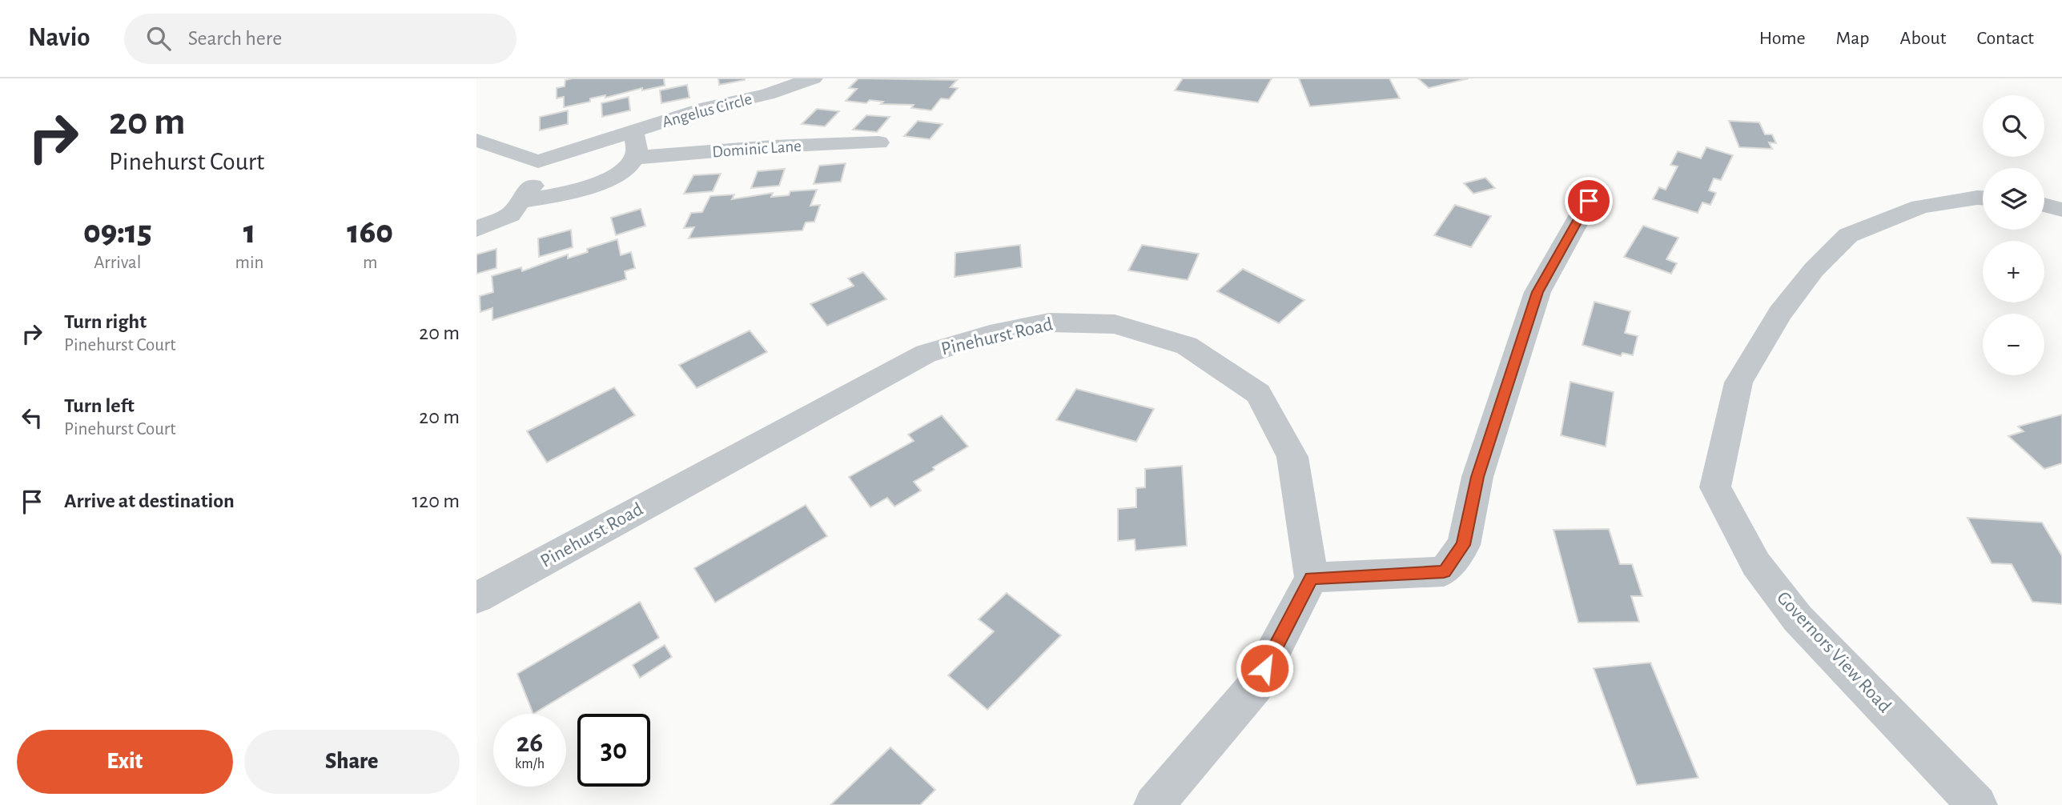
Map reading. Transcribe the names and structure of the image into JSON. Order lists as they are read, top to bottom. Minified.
{"streets":{"street":["Angelus Circle","Dominic Lane","Pinehurst Road","Governors View Road"]},"page":{"header":"Navio","search":"Search here","nav":["Home","Map","About","Contact"],"turn":["20 m","Pinehurst Court"],"map_buttons":["+","−"],"eta":["09:15","Arrival","1","min","160","m"],"list":[{"name":"Turn right","note":"Pinehurst Court","value":"20 m"},{"name":"Turn left","note":"Pinehurst Court","value":"20 m"},{"name":"Arrive at destination","value":"120 m"}],"speed":"26 km/h","limit":"30","buttons":["Exit","Share"]}}
